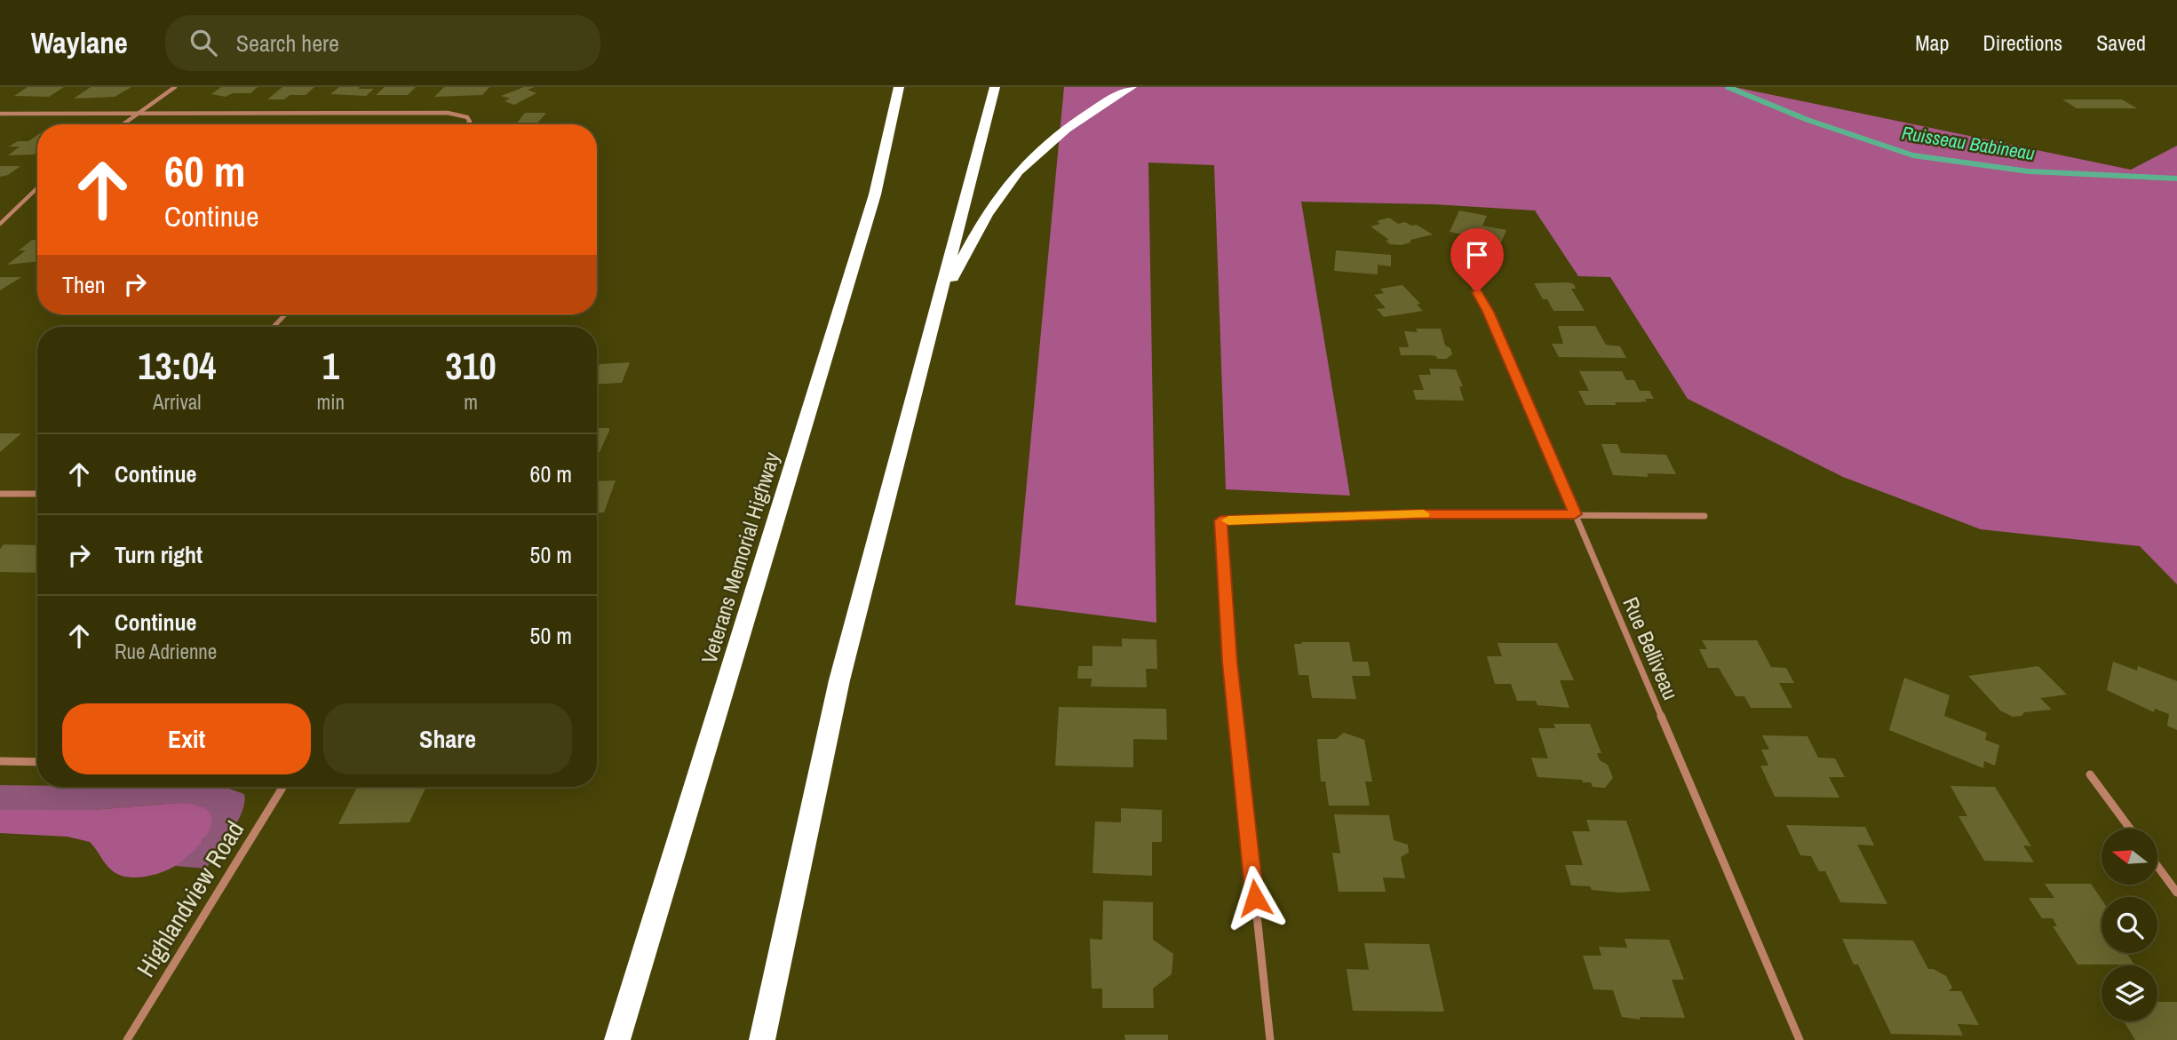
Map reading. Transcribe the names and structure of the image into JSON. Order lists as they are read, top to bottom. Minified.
{"streets":{"highway":["Veterans Memorial Highway"],"street":["Rue Belliveau","Highlandview Road"]},"water":["Ruisseau Babineau"],"north":"left","page":{"header":"Waylane","search":"Search here","nav":["Map","Directions","Saved"],"turn":["60 m","Continue"],"then":"Then","eta":["13:04","Arrival","1","min","310","m"],"list":[{"name":"Continue","value":"60 m"},{"name":"Turn right","value":"50 m"},{"name":"Continue","note":"Rue Adrienne","value":"50 m"}],"buttons":["Exit","Share"]}}
